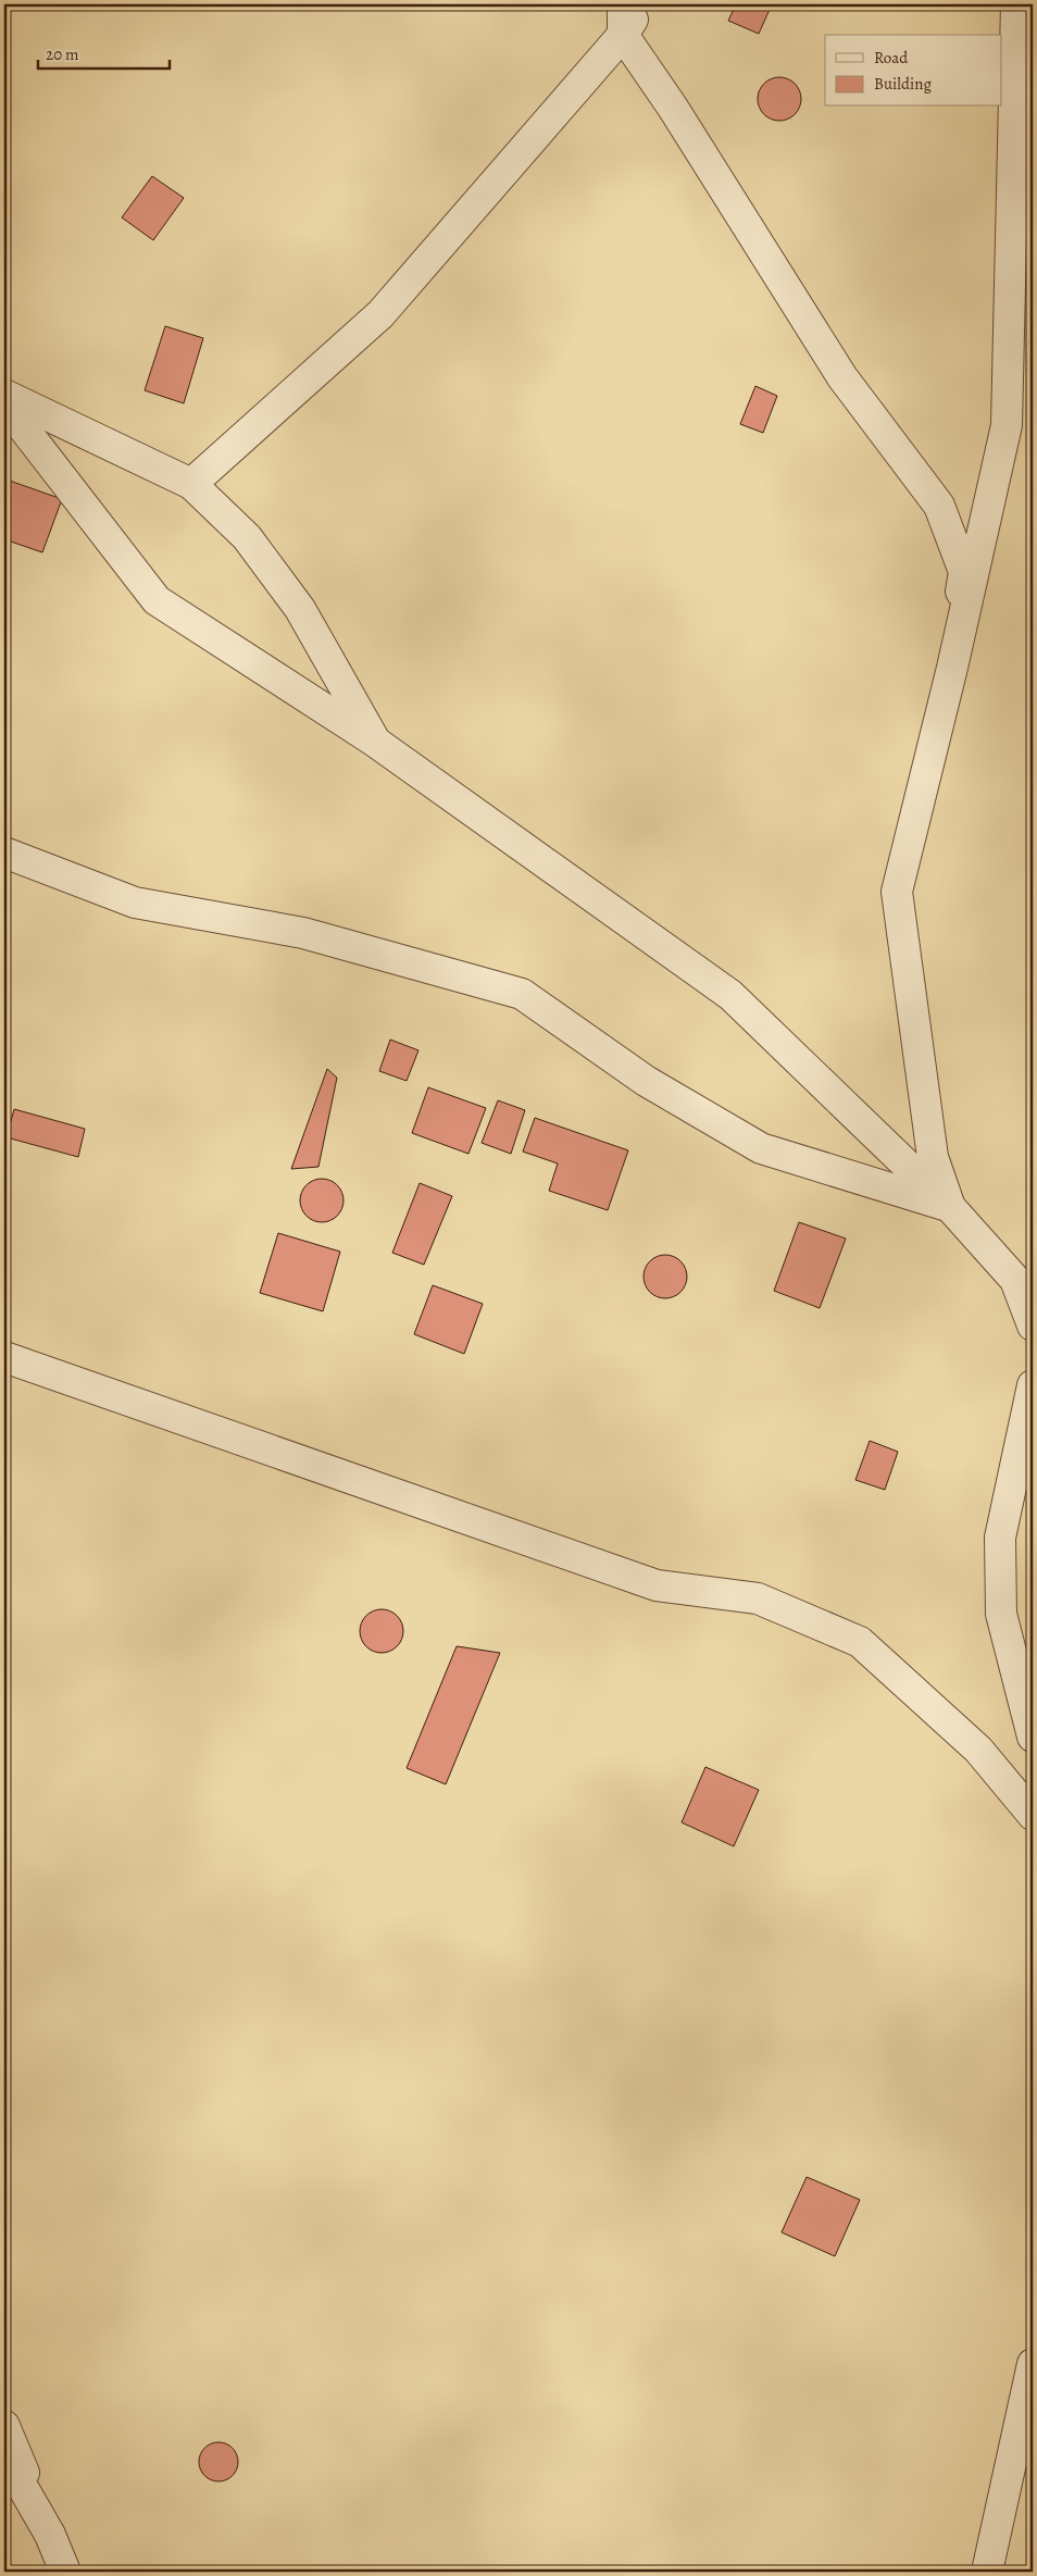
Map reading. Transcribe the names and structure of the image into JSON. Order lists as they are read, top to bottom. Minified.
{"legend":["Road","Building"],"scale_bar":"20 m"}
